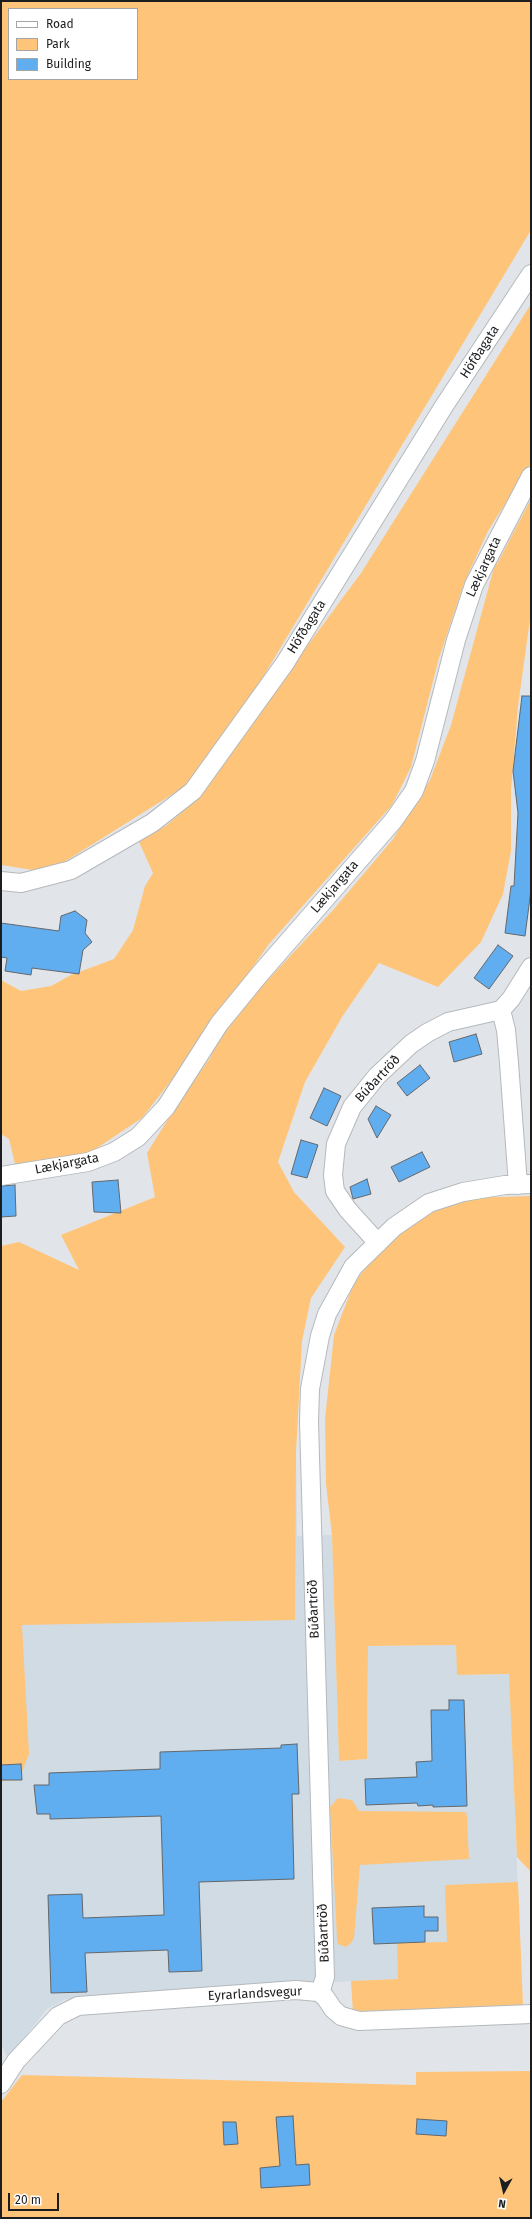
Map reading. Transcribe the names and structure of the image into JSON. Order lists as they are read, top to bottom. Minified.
{"streets":{"street":["Höfðagata","Lækjargata","Búðartröð","Eyrarlandsvegur"]},"crossings":[["Búðartröð","Eyrarlandsvegur"]],"legend":["Road","Park","Building"],"scale_bar":"20 m","north":"bottom"}
